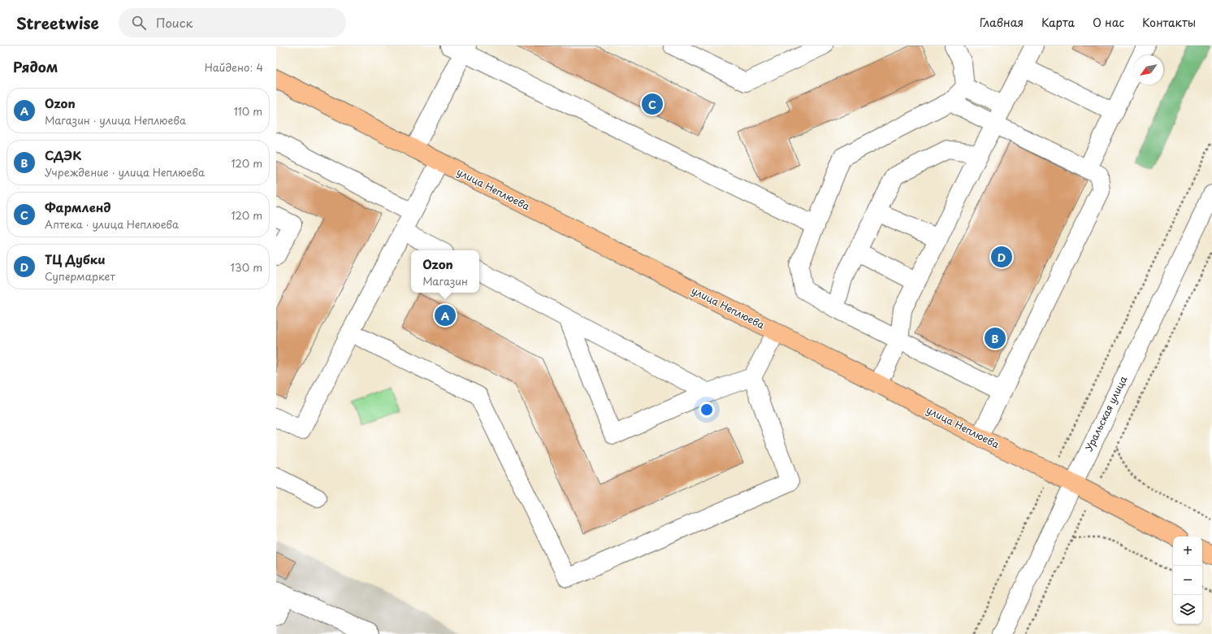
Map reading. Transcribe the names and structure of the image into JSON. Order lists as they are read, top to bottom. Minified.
{"streets":{"main road":["улица Неплюева"],"street":["Уральская улица"]},"crossings":[["улица Неплюева","Уральская улица"]],"north":"bottom left","page":{"header":"Streetwise","search":"Поиск","nav":["Главная","Карта","О нас","Контакты"],"heading":["Рядом","Найдено: 4"],"list":[{"mark":"A","name":"Ozon","note":"Магазин · улица Неплюева","value":"110 m"},{"mark":"B","name":"СДЭК","note":"Учреждение · улица Неплюева","value":"120 m"},{"mark":"C","name":"Фармленд","note":"Аптека · улица Неплюева","value":"120 m"},{"mark":"D","name":"ТЦ Дубки","note":"Супермаркет","value":"130 m"}],"pins":["C","D","A","B"],"popup":["Ozon","Магазин"],"map_buttons":["+","−"]}}
